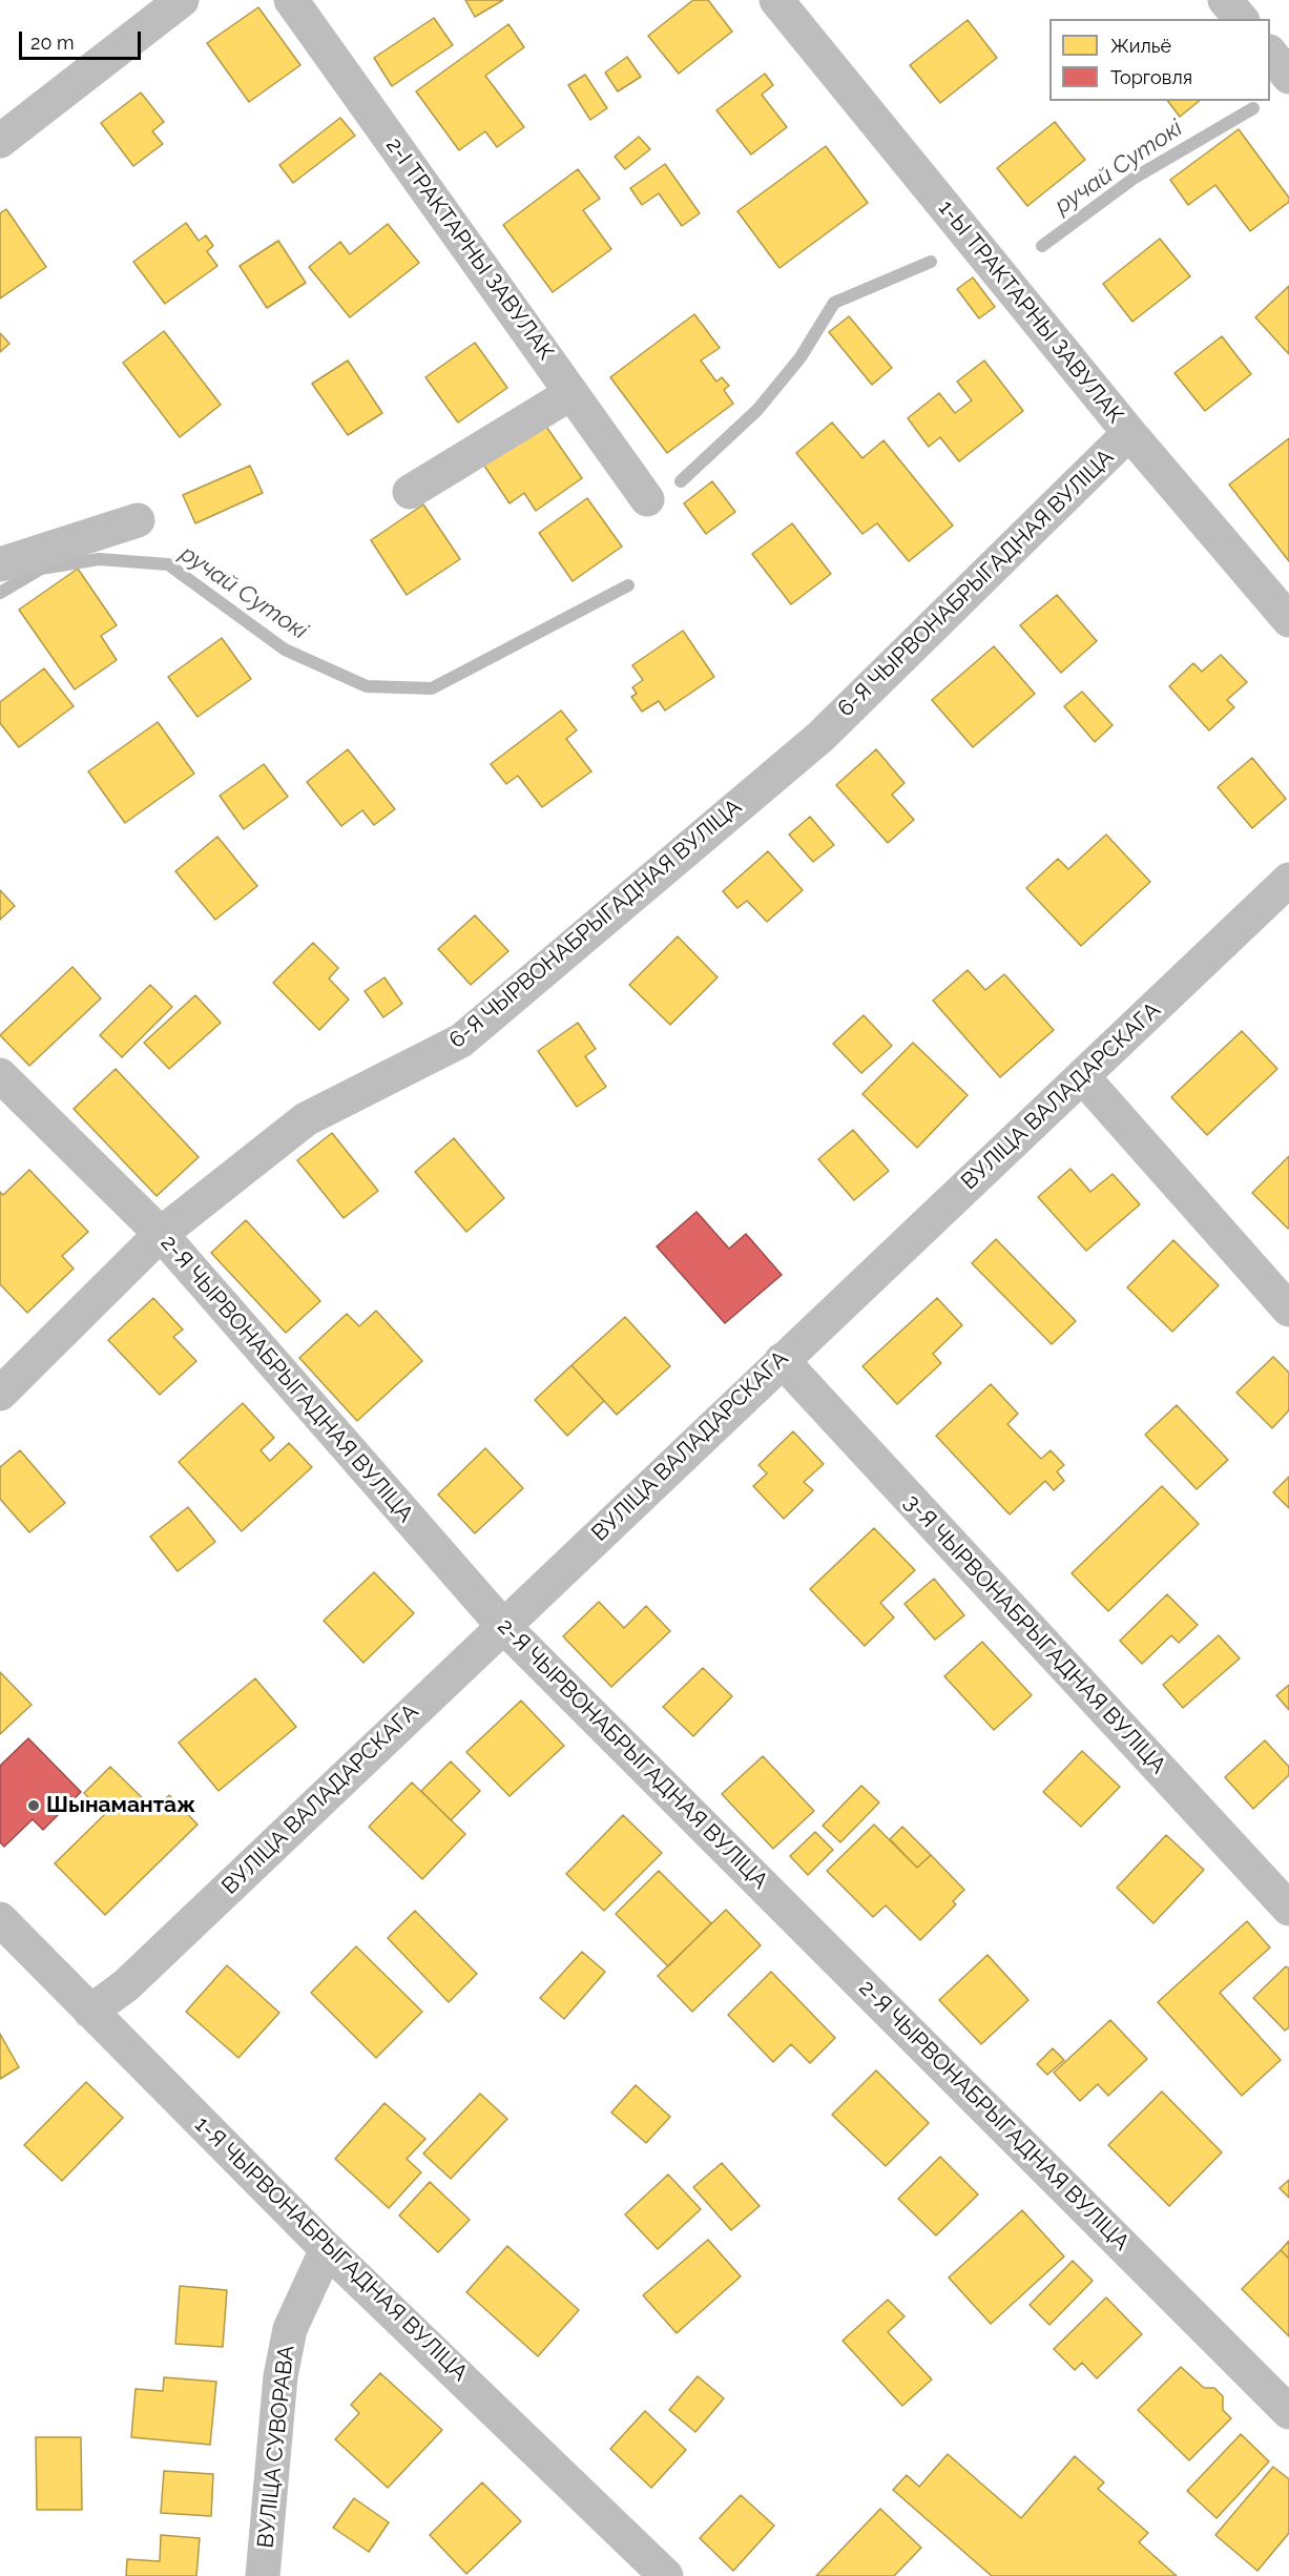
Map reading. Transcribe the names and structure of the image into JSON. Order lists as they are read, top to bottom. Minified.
{"streets":{"street":["2-І ТРАКТАРНЫ ЗАВУЛАК","1-Ы ТРАКТАРНЫ ЗАВУЛАК","6-Я ЧЫРВОНАБРЫГАДНАЯ ВУЛІЦА","ВУЛІЦА ВАЛАДАРСКАГА","2-Я ЧЫРВОНАБРЫГАДНАЯ ВУЛІЦА","3-Я ЧЫРВОНАБРЫГАДНАЯ ВУЛІЦА","1-Я ЧЫРВОНАБРЫГАДНАЯ ВУЛІЦА","ВУЛІЦА СУВОРАВА"]},"crossings":[["1-Ы ТРАКТАРНЫ ЗАВУЛАК","6-Я ЧЫРВОНАБРЫГАДНАЯ ВУЛІЦА"],["6-Я ЧЫРВОНАБРЫГАДНАЯ ВУЛІЦА","2-Я ЧЫРВОНАБРЫГАДНАЯ ВУЛІЦА"],["ВУЛІЦА ВАЛАДАРСКАГА","2-Я ЧЫРВОНАБРЫГАДНАЯ ВУЛІЦА"],["ВУЛІЦА ВАЛАДАРСКАГА","3-Я ЧЫРВОНАБРЫГАДНАЯ ВУЛІЦА"],["ВУЛІЦА ВАЛАДАРСКАГА","1-Я ЧЫРВОНАБРЫГАДНАЯ ВУЛІЦА"],["1-Я ЧЫРВОНАБРЫГАДНАЯ ВУЛІЦА","ВУЛІЦА СУВОРАВА"]],"water":["ручай Сутокі"],"places":["Шынамантаж"],"legend":["Жильё","Торговля"],"scale_bar":"20 m"}
